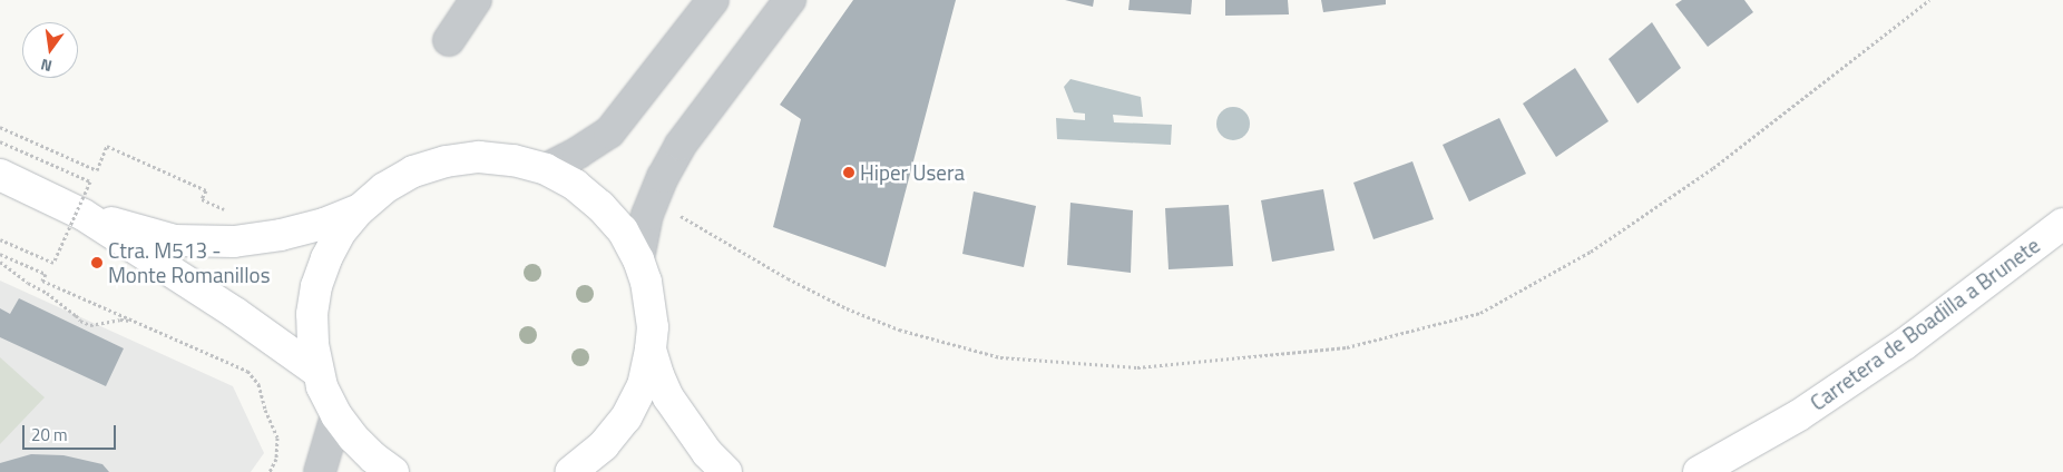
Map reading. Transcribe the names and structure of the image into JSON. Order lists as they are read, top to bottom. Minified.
{"streets":{"main road":["Carretera de Boadilla a Brunete"]},"places":["Hiper Usera","Ctra. M513 - Monte Romanillos"],"scale_bar":"20 m","north":"bottom"}
